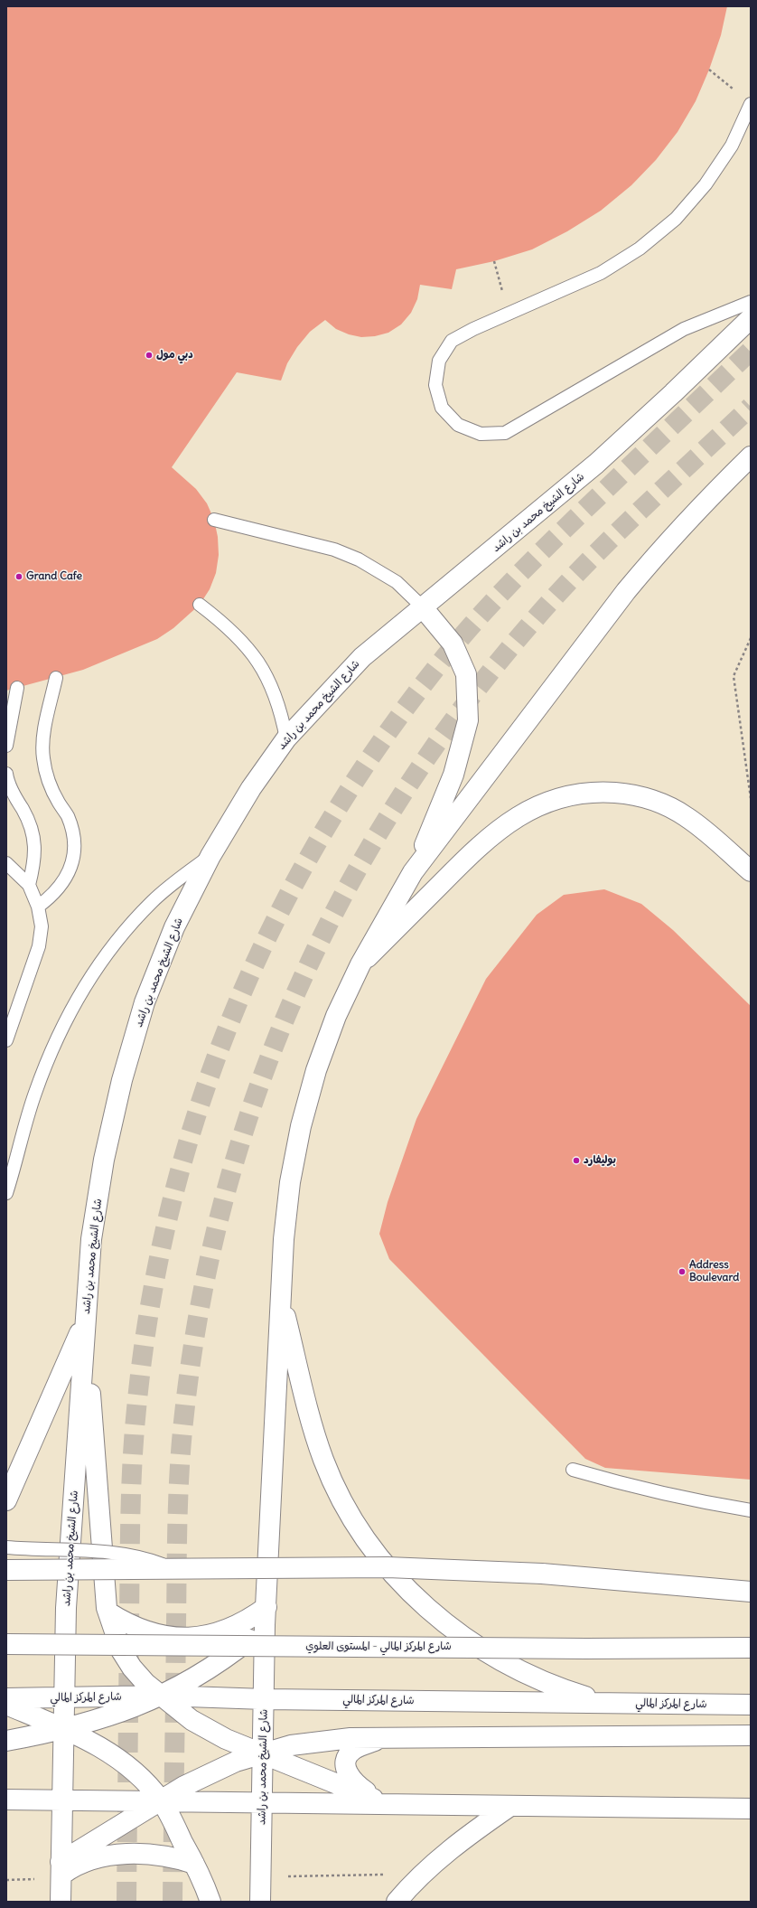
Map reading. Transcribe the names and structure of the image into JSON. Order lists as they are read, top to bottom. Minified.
{"streets":{"main road":["شارع الشيخ محمد بن راشد","شارع المركز المالي - المستوى العلوي","شارع المركز المالي"]},"crossings":[["شارع الشيخ محمد بن راشد","شارع المركز المالي"]],"places":["دبي مول","Grand Cafe","بوليفارد","Address Boulevard"]}
